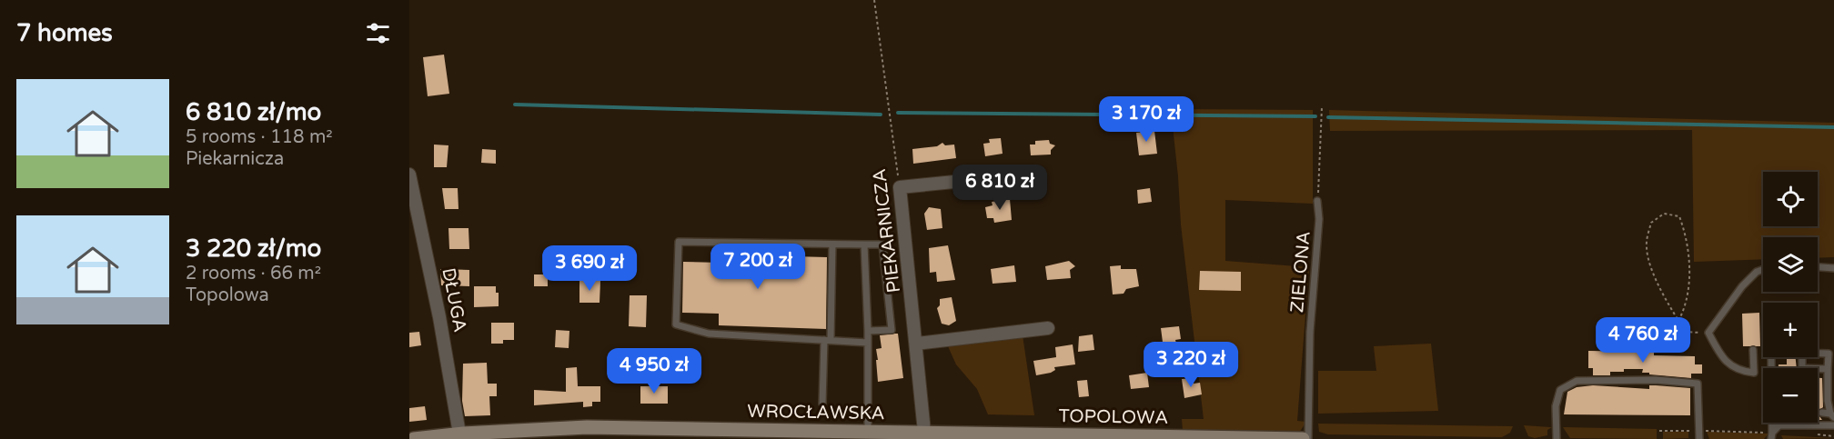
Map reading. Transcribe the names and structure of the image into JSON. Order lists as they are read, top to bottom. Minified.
{"streets":{"main road":["WROCŁAWSKA","TOPOLOWA"],"street":["PIEKARNICZA","DŁUGA"],"lane":["ZIELONA"]},"crossings":[["PIEKARNICZA","WROCŁAWSKA"],["PIEKARNICZA","TOPOLOWA"],["DŁUGA","WROCŁAWSKA"],["WROCŁAWSKA","TOPOLOWA"]],"page":{"heading":"7 homes","list":[{"name":"6 810 zł/mo","note":"5 rooms · 118 m² · Piekarnicza"},{"name":"3 220 zł/mo","note":"2 rooms · 66 m² · Topolowa"}],"price":["3 170 zł","6 810 zł","7 200 zł","3 690 zł","4 760 zł","3 220 zł","4 950 zł"],"map_buttons":["+","−"]}}
